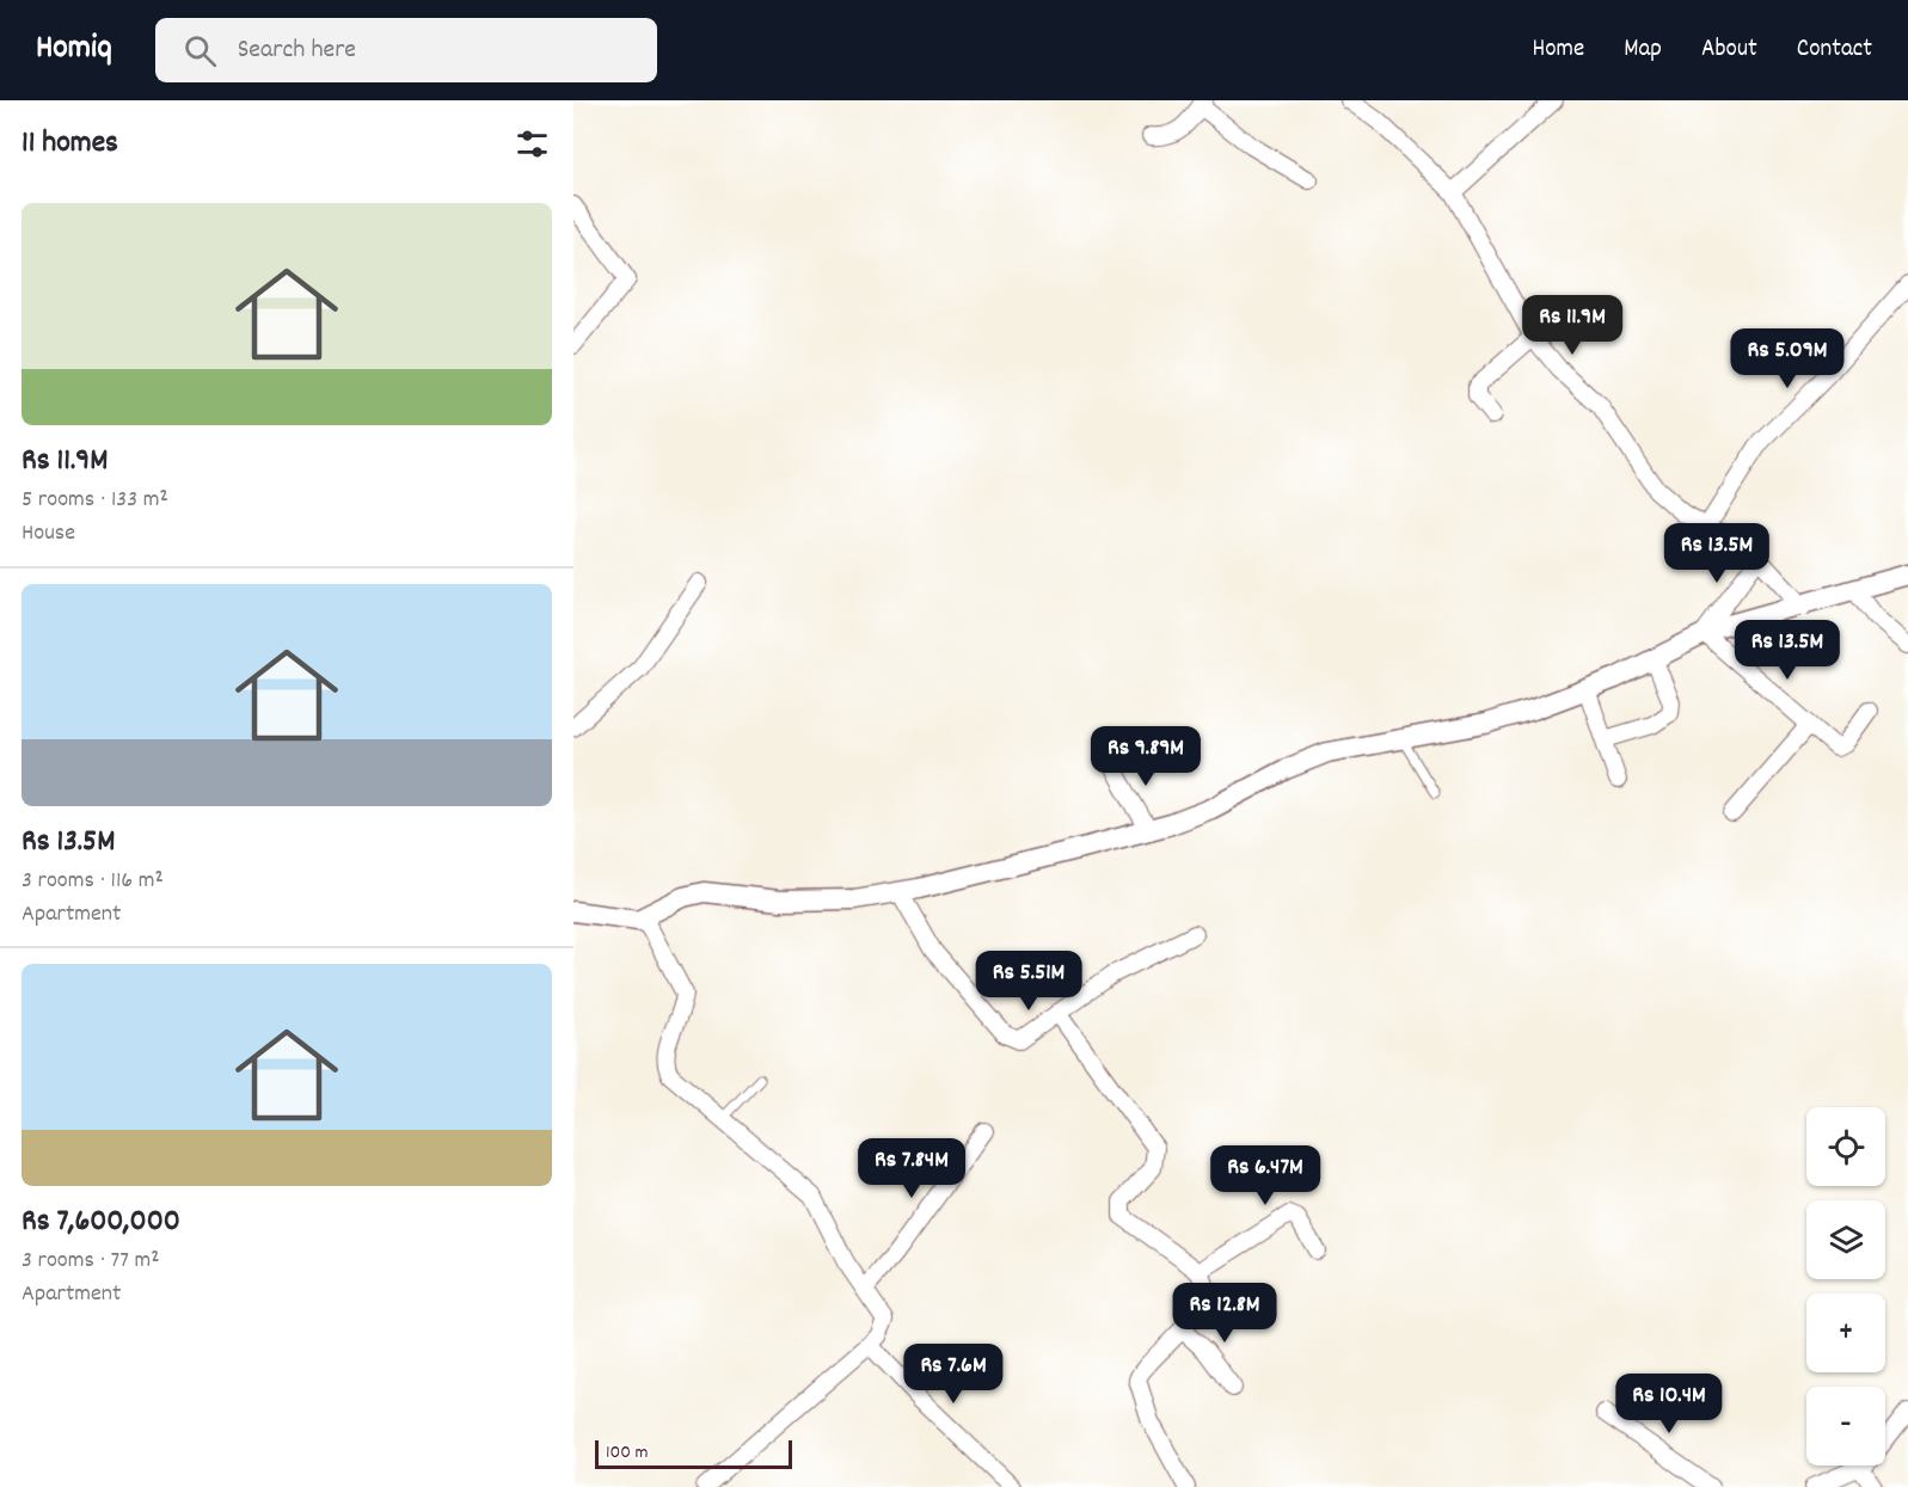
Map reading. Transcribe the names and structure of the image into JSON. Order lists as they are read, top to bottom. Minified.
{"scale_bar":"100 m","page":{"header":"Homiq","search":"Search here","nav":["Home","Map","About","Contact"],"heading":"11 homes","list":[{"name":"Rs 11.9M","note":"5 rooms · 133 m² · House"},{"name":"Rs 13.5M","note":"3 rooms · 116 m² · Apartment"},{"name":"Rs 7,600,000","note":"3 rooms · 77 m² · Apartment"}],"price":["Rs 11.9M","Rs 5.09M","Rs 13.5M","Rs 13.5M","Rs 9.89M","Rs 5.51M","Rs 7.84M","Rs 6.47M","Rs 12.8M","Rs 7.6M","Rs 10.4M"],"map_buttons":["+","−"],"scale":"100 m"}}
